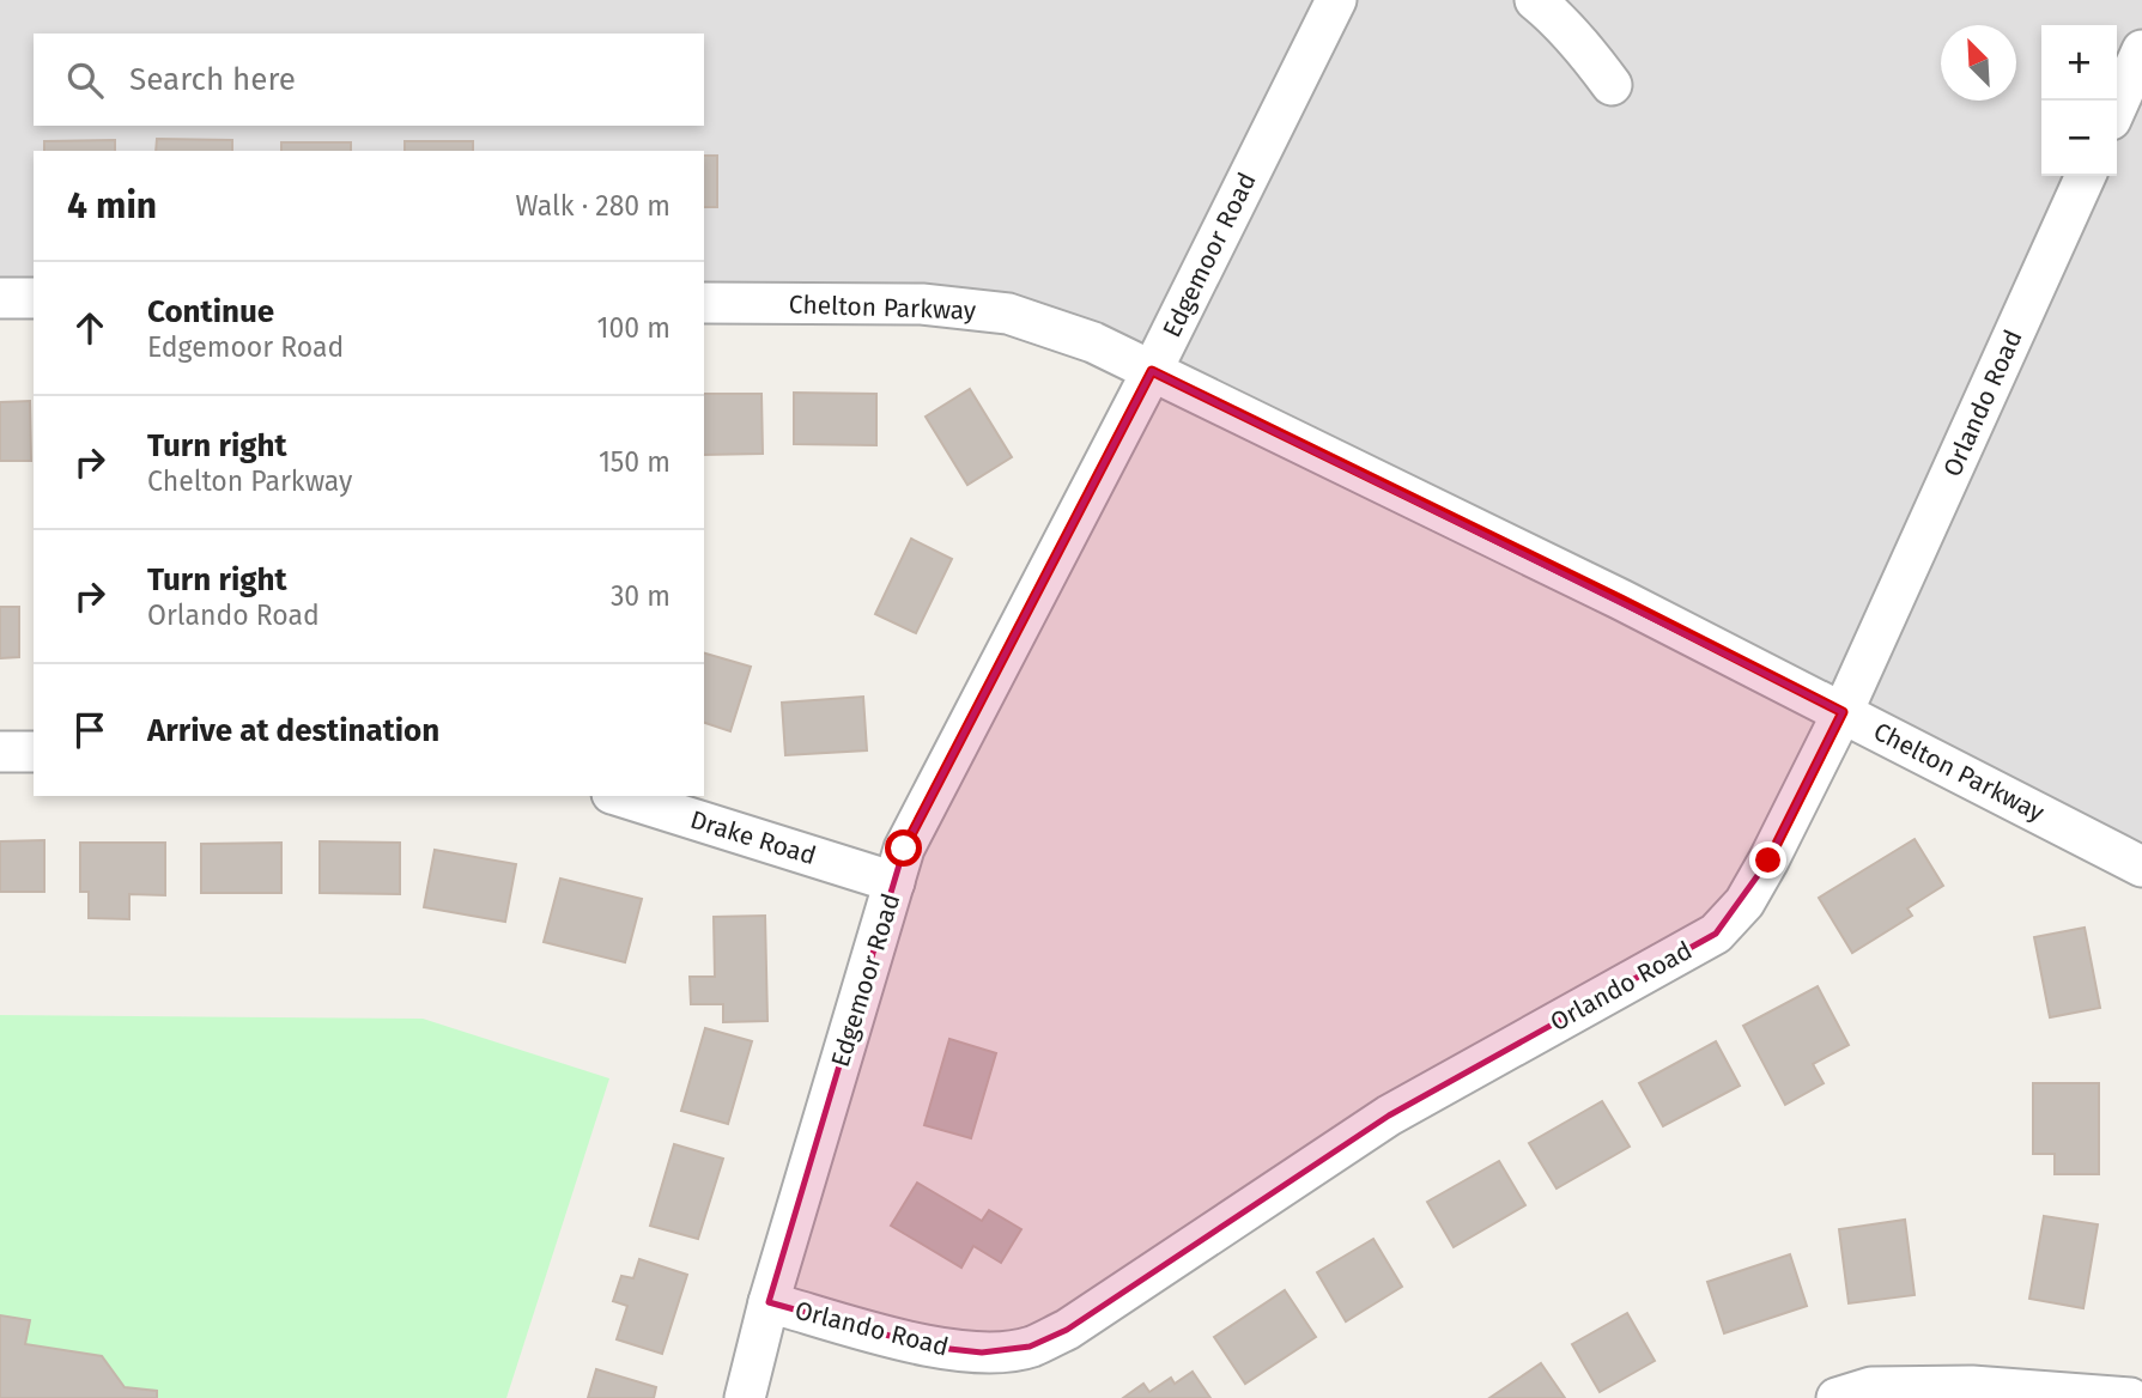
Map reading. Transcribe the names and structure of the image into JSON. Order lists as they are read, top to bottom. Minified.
{"streets":{"street":["Edgemoor Road","Chelton Parkway","Orlando Road","Drake Road"]},"crossings":[["Edgemoor Road","Chelton Parkway"],["Edgemoor Road","Orlando Road"],["Edgemoor Road","Drake Road"],["Chelton Parkway","Orlando Road"]],"north":"top left","page":{"map_buttons":["+","−"],"search":"Search here","heading":["4 min","Walk · 280 m"],"list":[["Continue","Edgemoor Road","100 m"],["Turn right","Chelton Parkway","150 m"],["Turn right","Orlando Road","30 m"],"Arrive at destination"]}}
